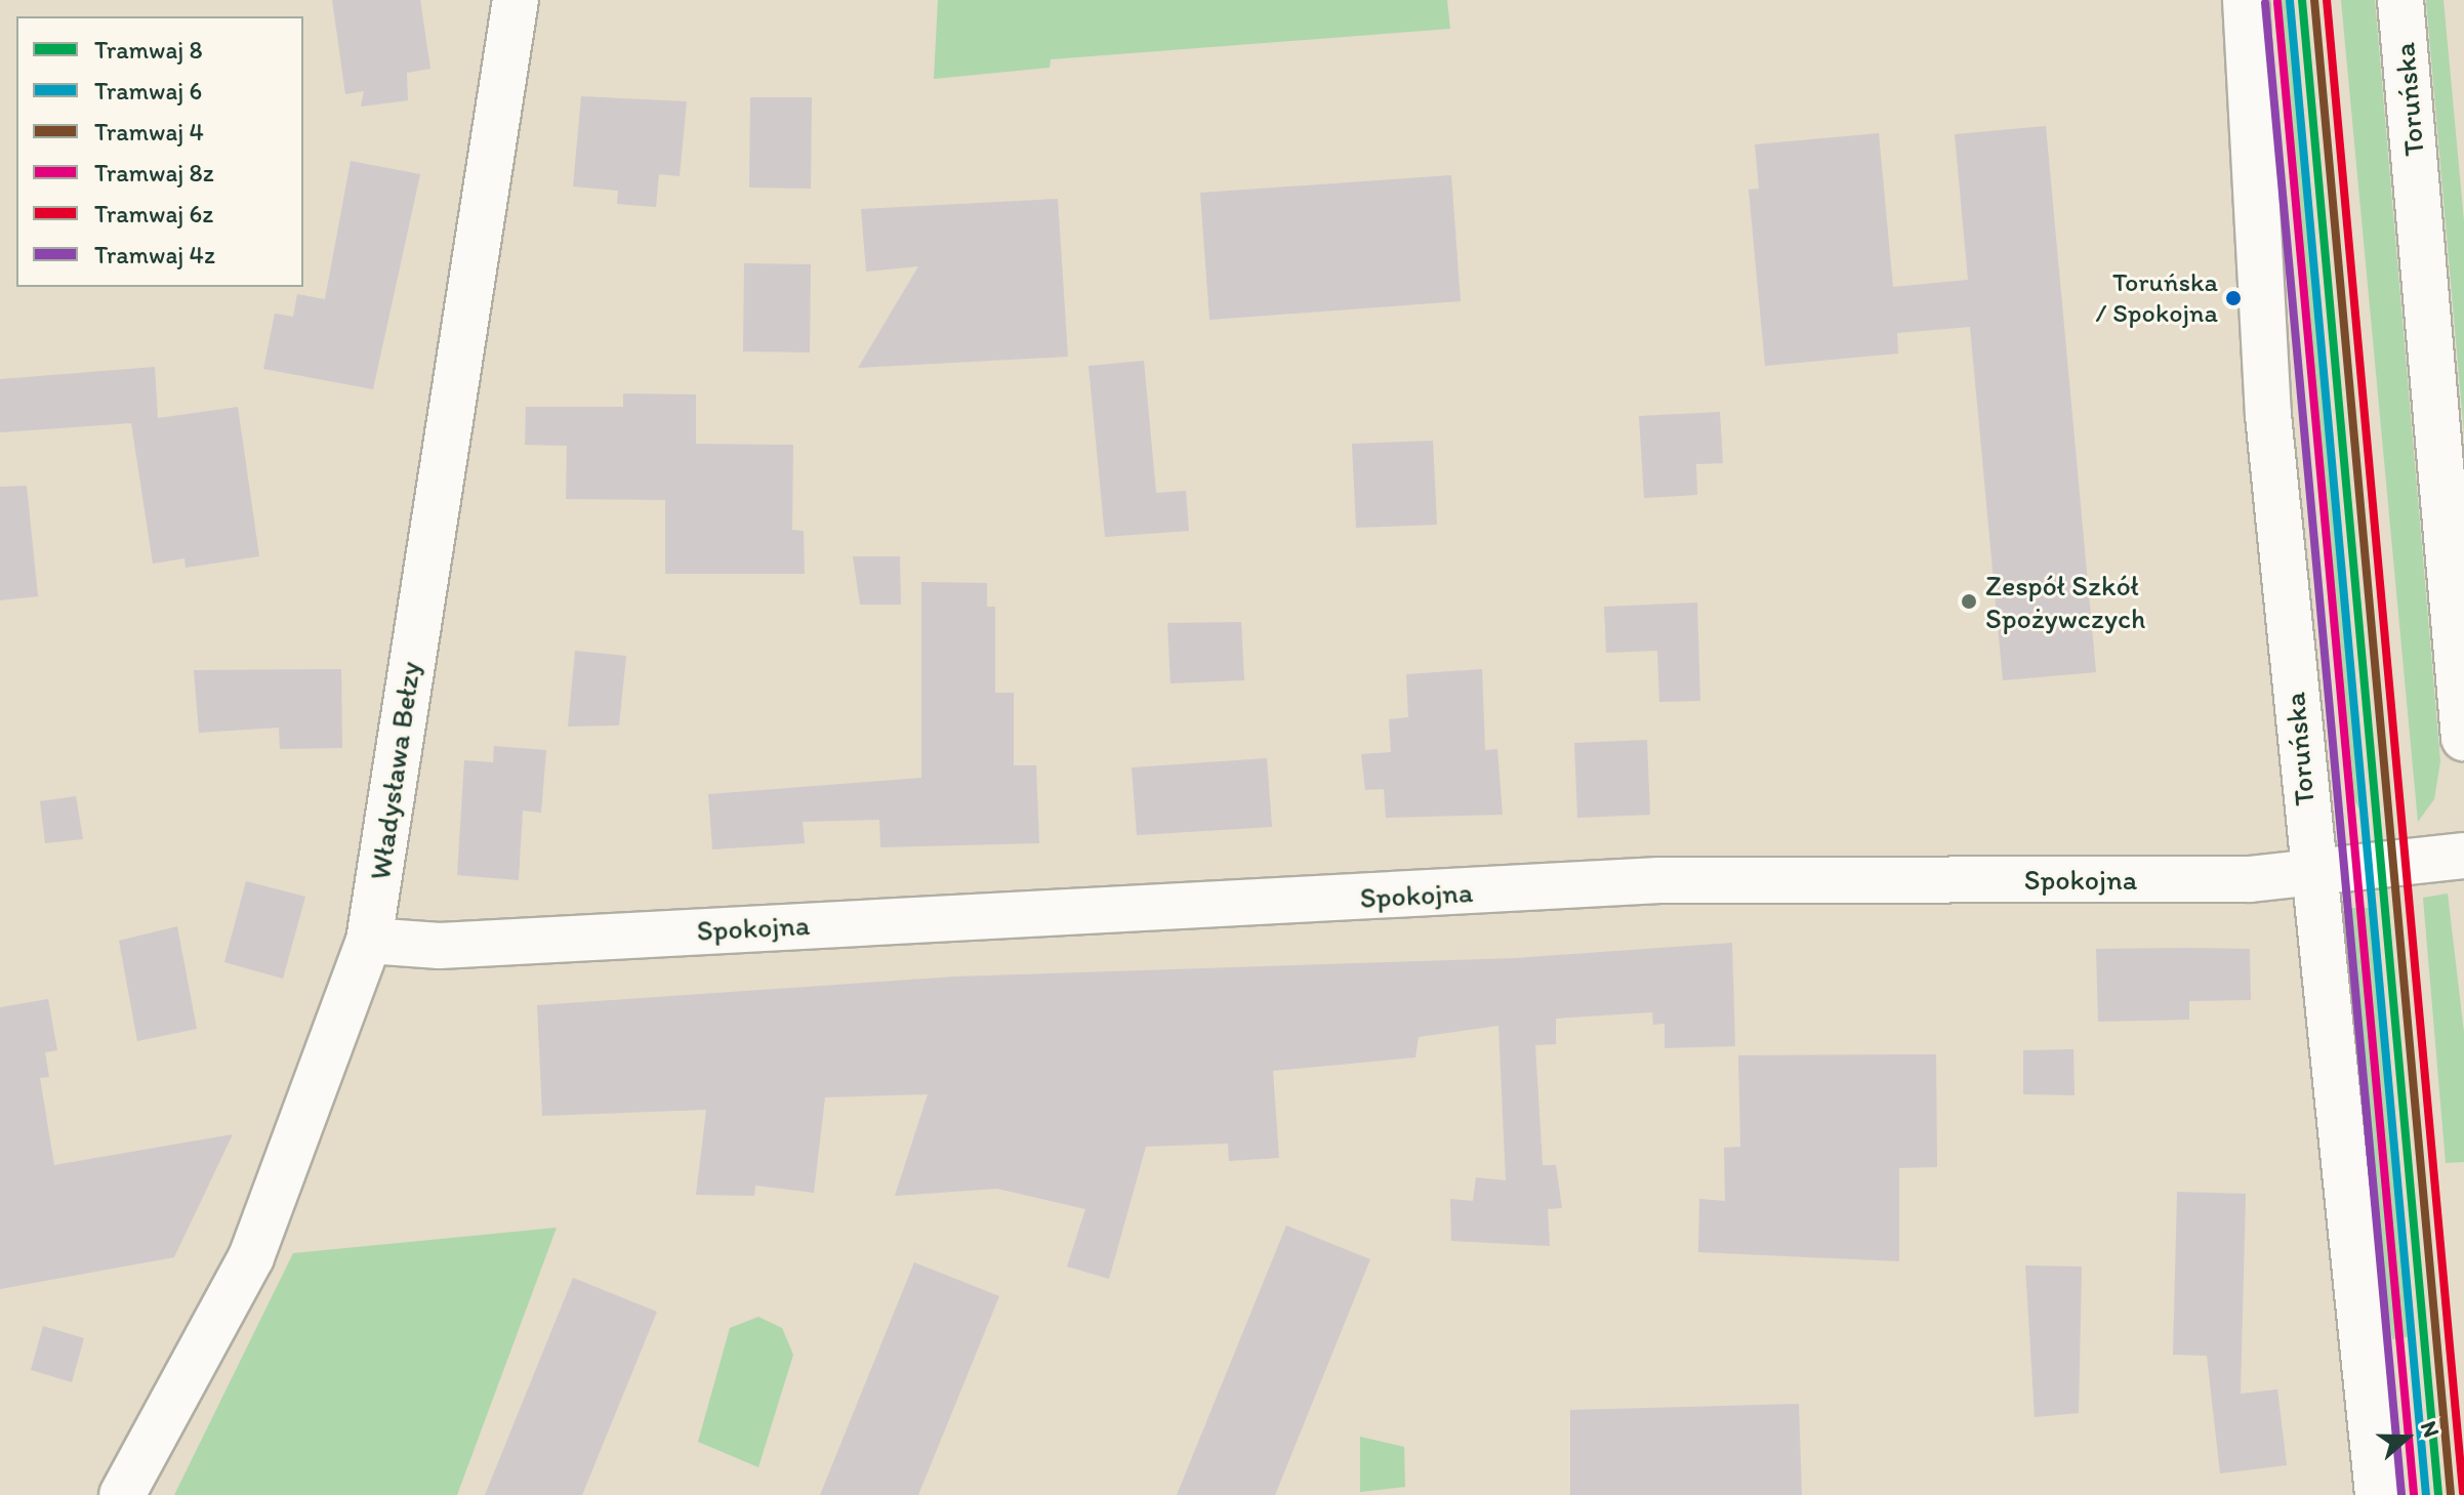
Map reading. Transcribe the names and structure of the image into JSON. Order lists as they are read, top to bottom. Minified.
{"streets":{"street":["Toruńska","Władysława Bełzy","Spokojna"]},"crossings":[["Toruńska","Spokojna"],["Władysława Bełzy","Spokojna"]],"places":["Toruńska / Spokojna","Zespół Szkół Spożywczych"],"lines":["tram line 8","tram line 4","tram line 6z","tram line 6","tram line 8z","tram line 4z"],"legend":["Tramwaj 8","Tramwaj 6","Tramwaj 4","Tramwaj 8z","Tramwaj 6z","Tramwaj 4z"],"north":"right"}
